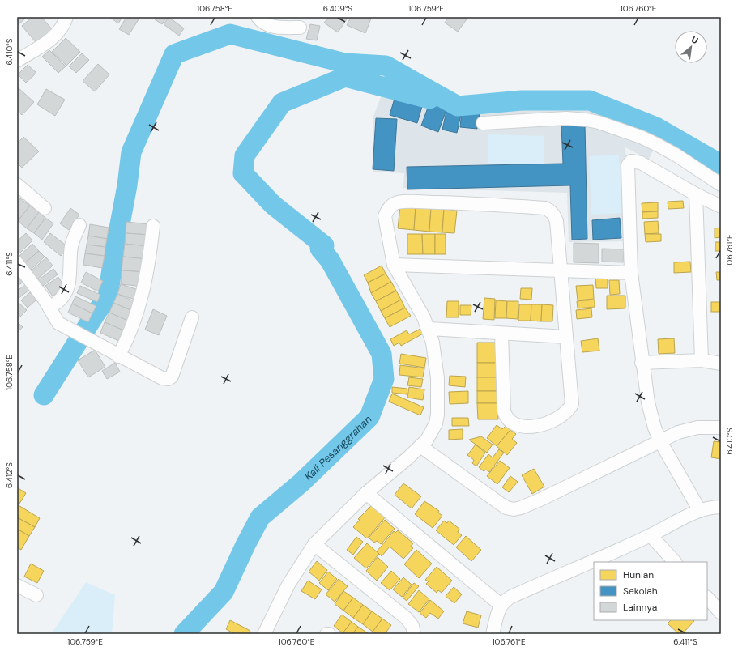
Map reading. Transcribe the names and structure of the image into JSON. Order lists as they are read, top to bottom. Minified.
{"water":["Kali Pesanggrahan"],"legend":["Hunian","Sekolah","Lainnya"],"north":"top right","coordinates":["106.758°E","6.409°S","106.759°E","106.760°E","6.410°S","106.761°E","6.411°S","6.412°S"]}
